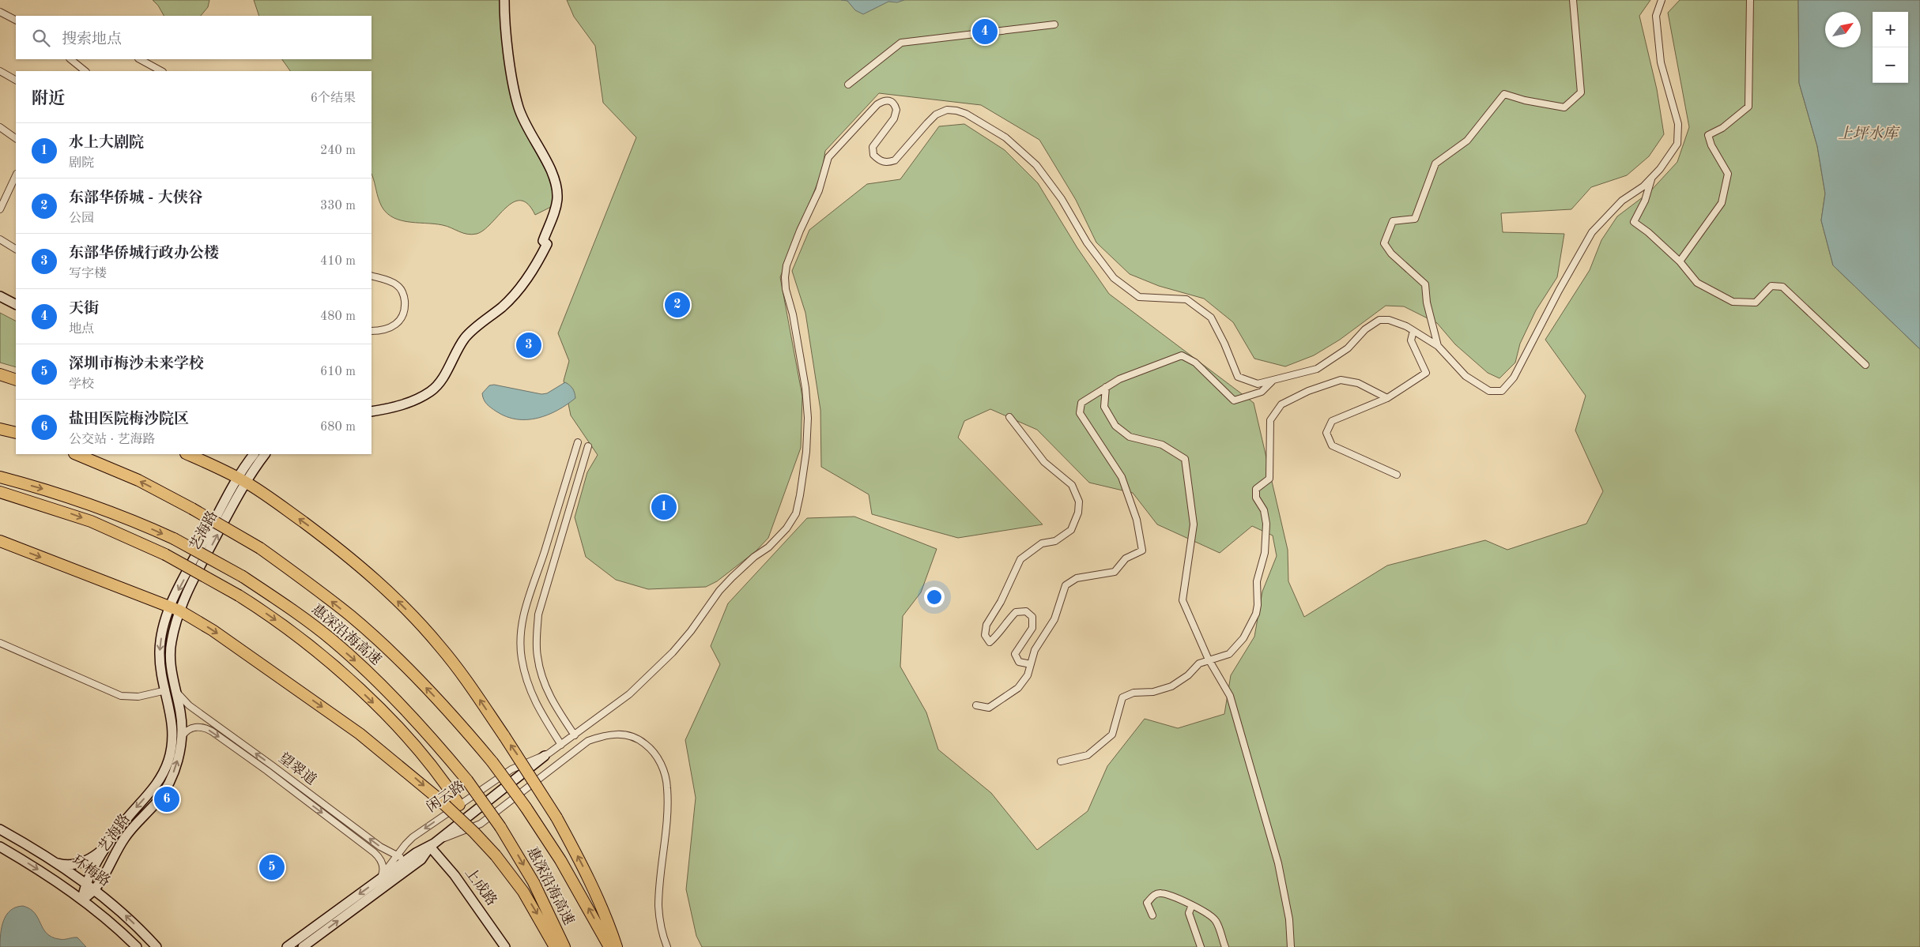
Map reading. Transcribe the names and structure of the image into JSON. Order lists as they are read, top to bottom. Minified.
{"streets":{"highway":["惠深沿海高速"],"street":["艺海路","望翠道","闲云路","环梅路","上成路"]},"crossings":[["艺海路","望翠道"],["艺海路","环梅路"],["望翠道","闲云路"],["闲云路","上成路"]],"water":["上坪水库"],"north":"top right","page":{"map_buttons":["+","−"],"search":"搜索地点","pins":["4","2","3","1","6","5"],"heading":["附近","6个结果"],"list":[{"mark":"1","name":"水上大剧院","note":"剧院","value":"240 m"},{"mark":"2","name":"东部华侨城 - 大侠谷","note":"公园","value":"330 m"},{"mark":"3","name":"东部华侨城行政办公楼","note":"写字楼","value":"410 m"},{"mark":"4","name":"天街","note":"地点","value":"480 m"},{"mark":"5","name":"深圳市梅沙未来学校","note":"学校","value":"610 m"},{"mark":"6","name":"盐田医院梅沙院区","note":"公交站 · 艺海路","value":"680 m"}]}}
